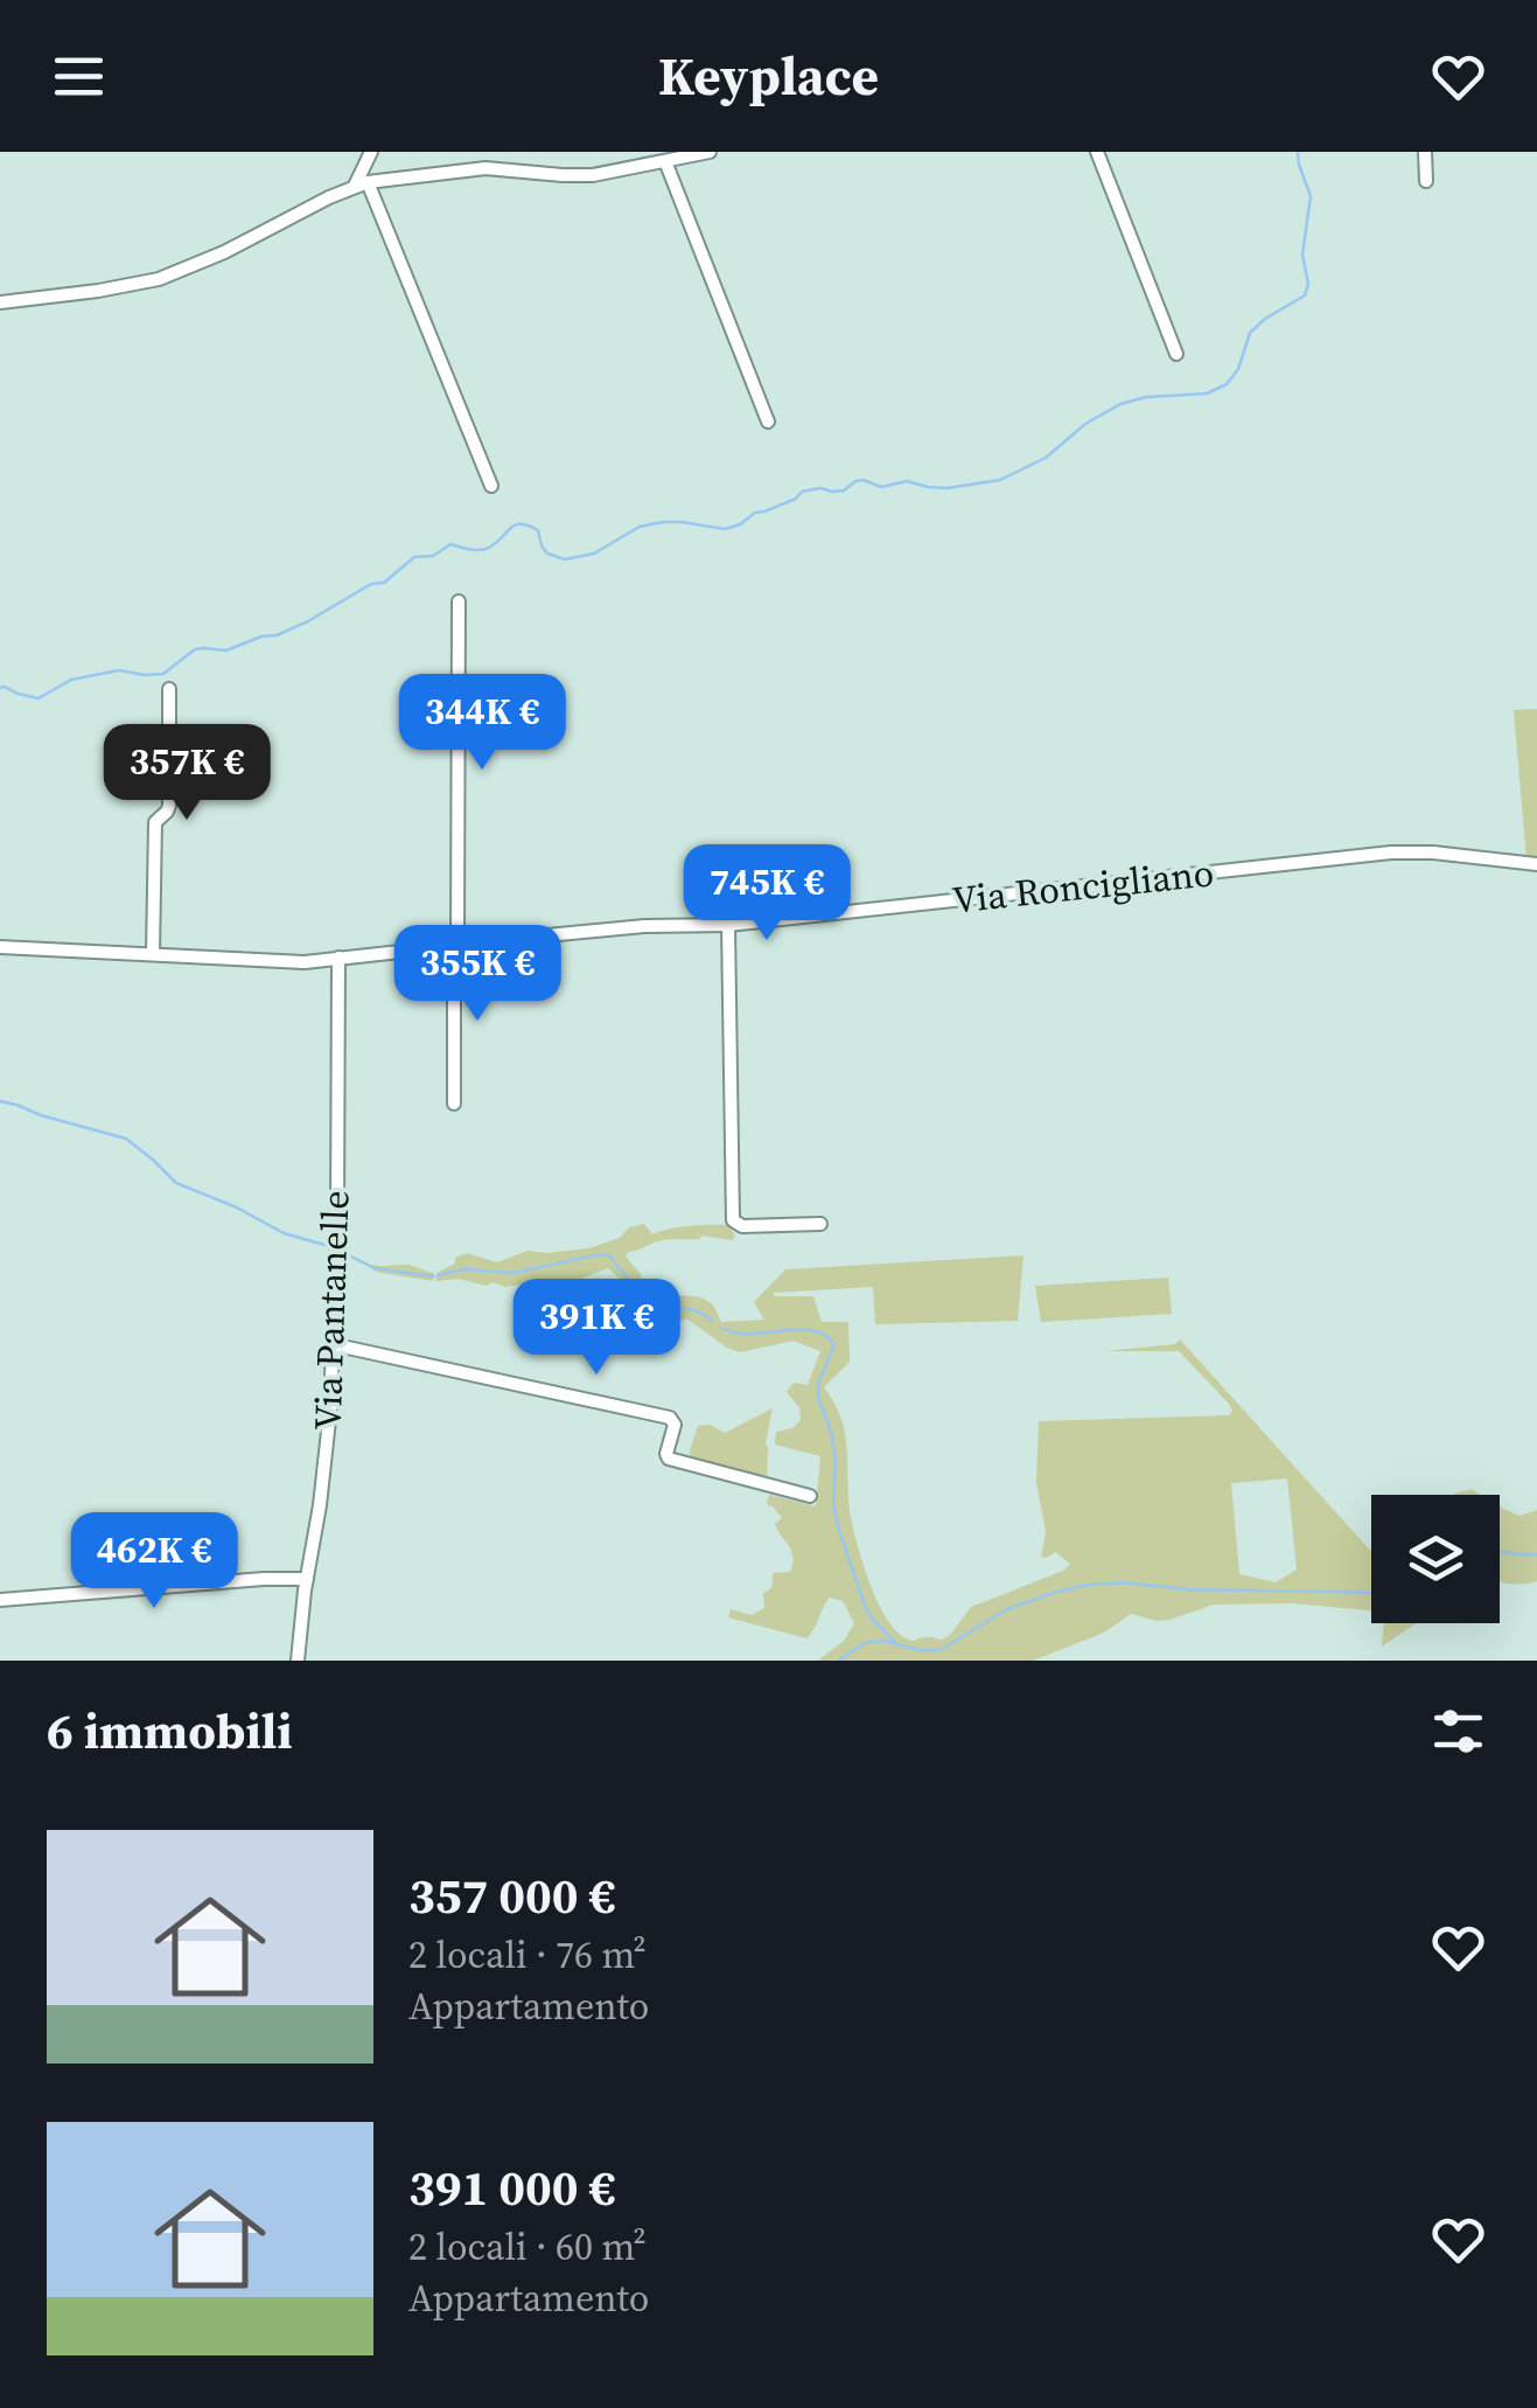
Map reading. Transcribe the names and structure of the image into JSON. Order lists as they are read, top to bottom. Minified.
{"streets":{"street":["Via Roncigliano","Via Pantanelle"]},"crossings":[["Via Roncigliano","Via Pantanelle"]],"page":{"header":"Keyplace","price":["344K €","357K €","745K €","355K €","391K €","462K €"],"heading":"6 immobili","list":[{"name":"357 000 €","note":"2 locali · 76 m² · Appartamento"},{"name":"391 000 €","note":"2 locali · 60 m² · Appartamento"}]}}
